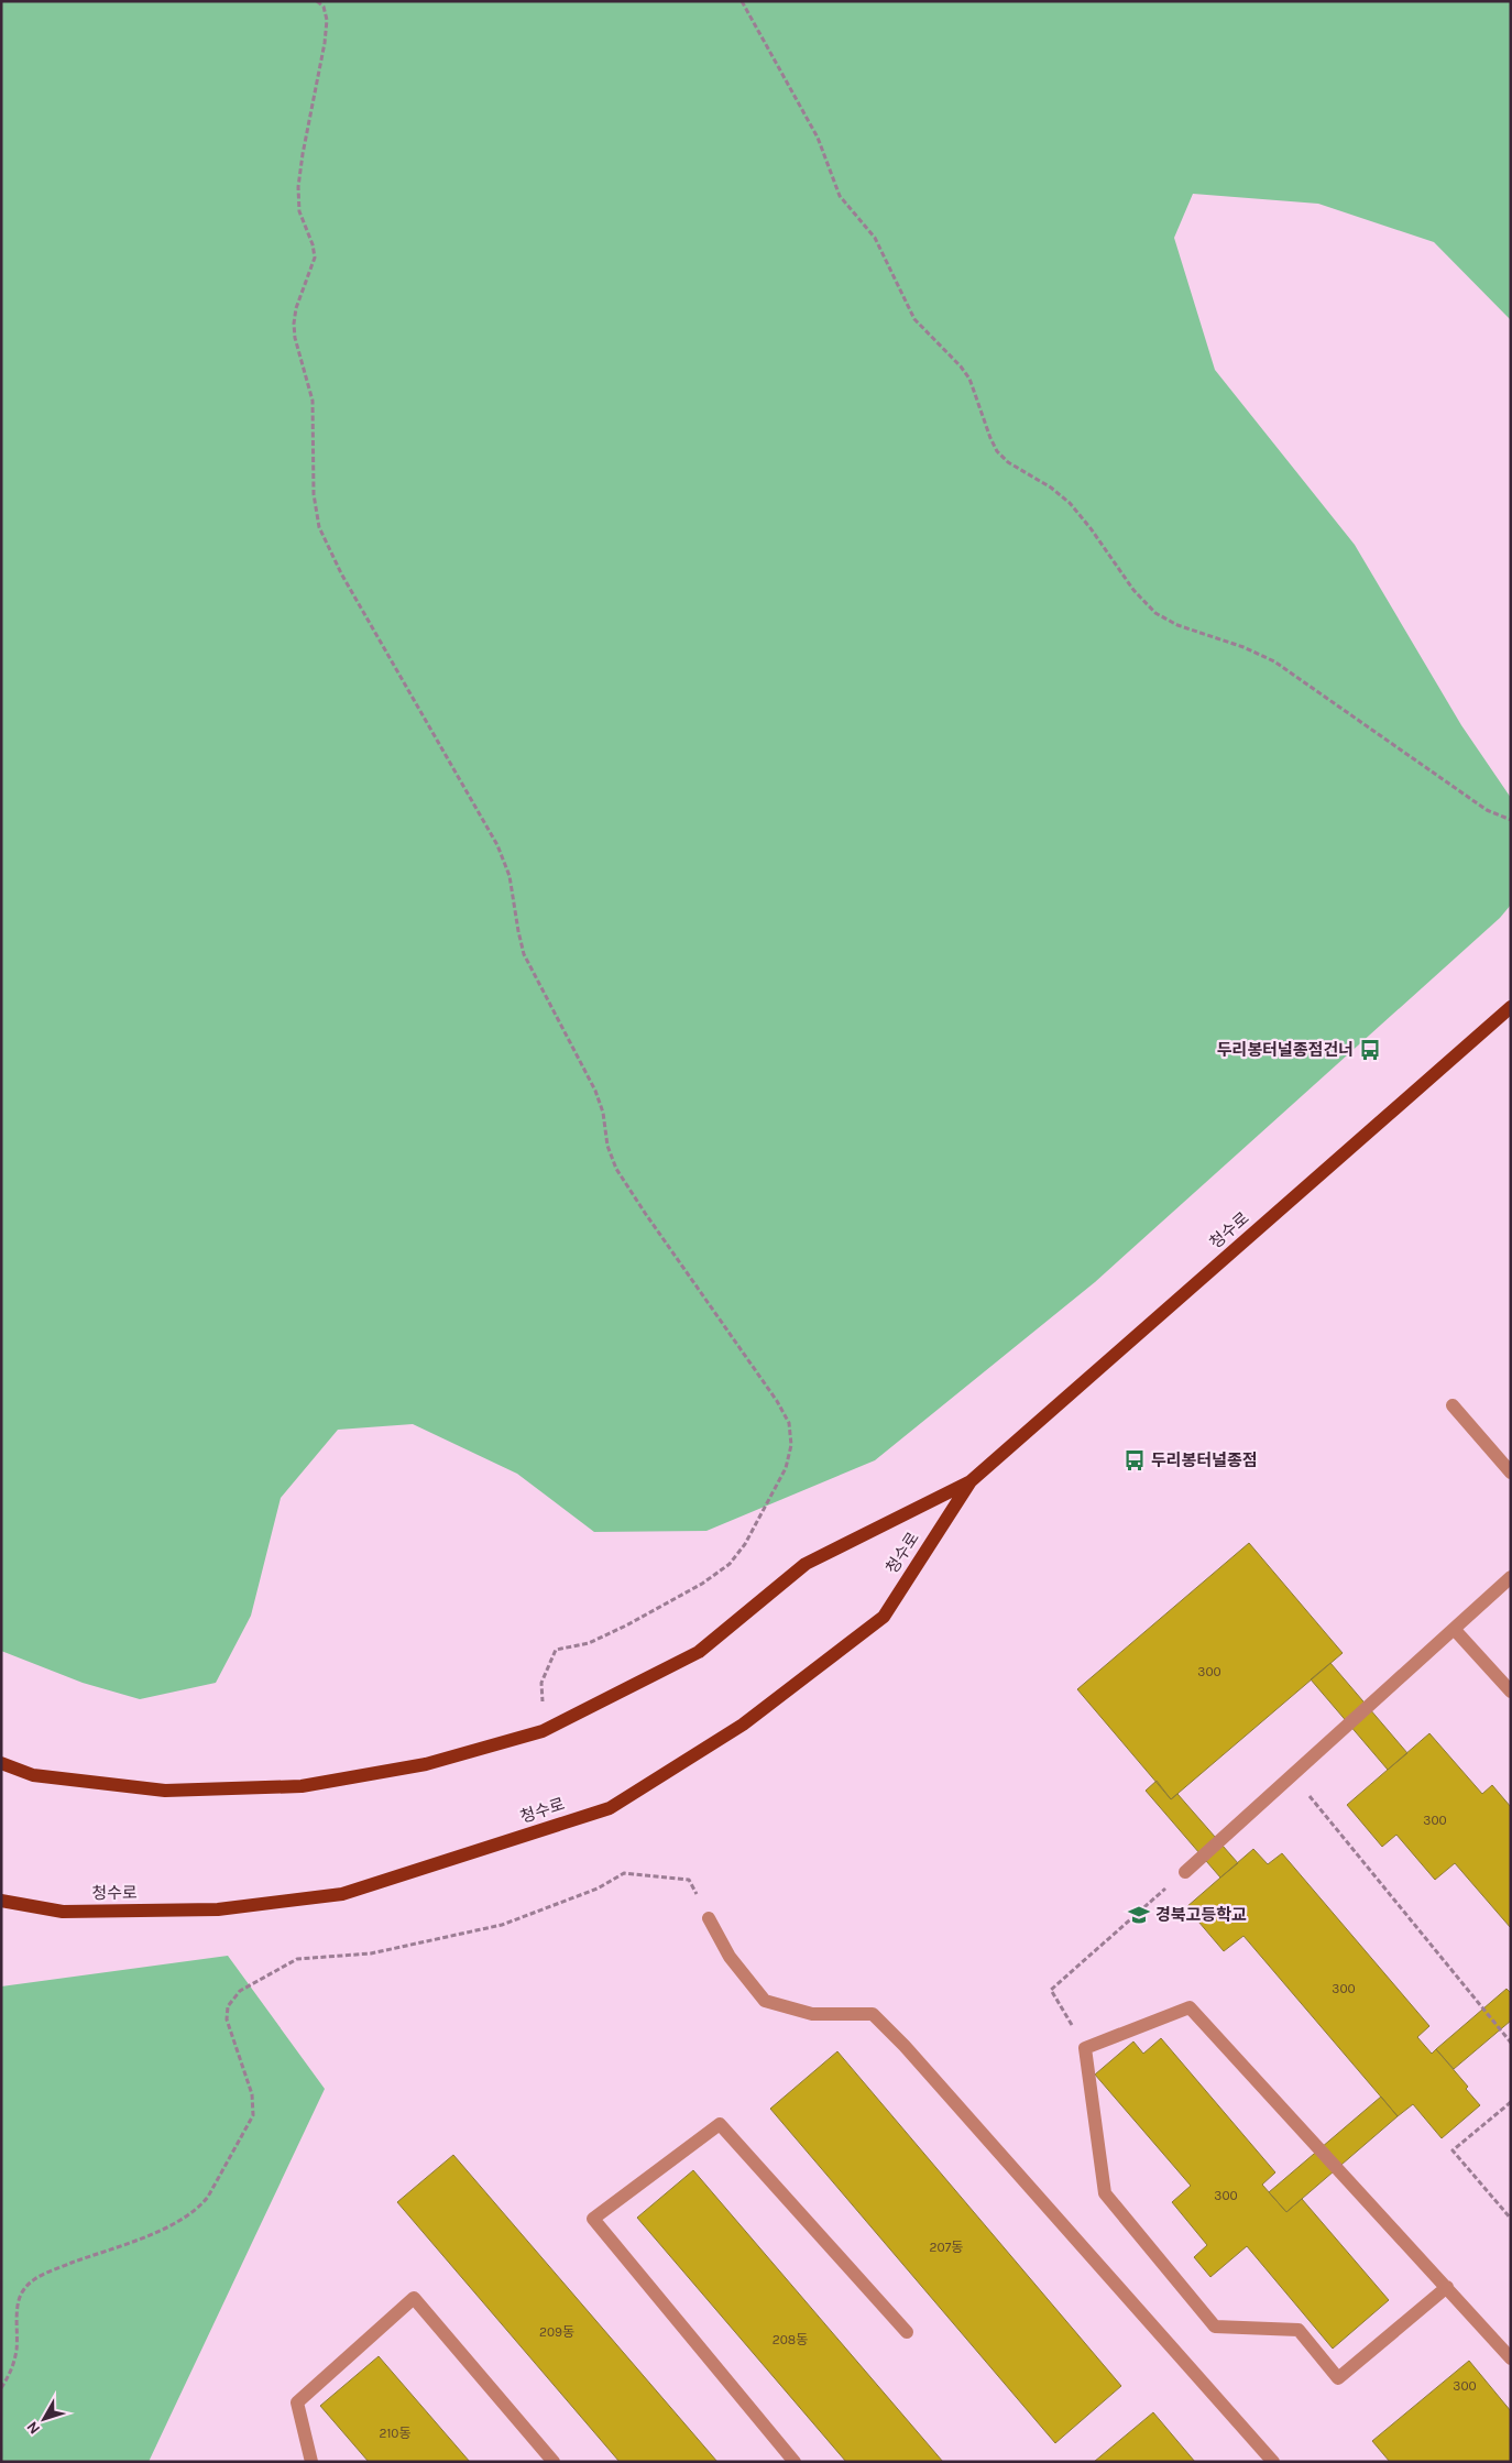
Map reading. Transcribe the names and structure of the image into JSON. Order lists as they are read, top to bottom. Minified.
{"streets":{"main road":["청수로"]},"places":{"bus stop":["두리봉터널종점건너","두리봉터널종점"],"school or university":["경북고등학교"]},"house_numbers":["300","300","300","300","207동","209동","208동","300","210동"],"north":"bottom left"}
